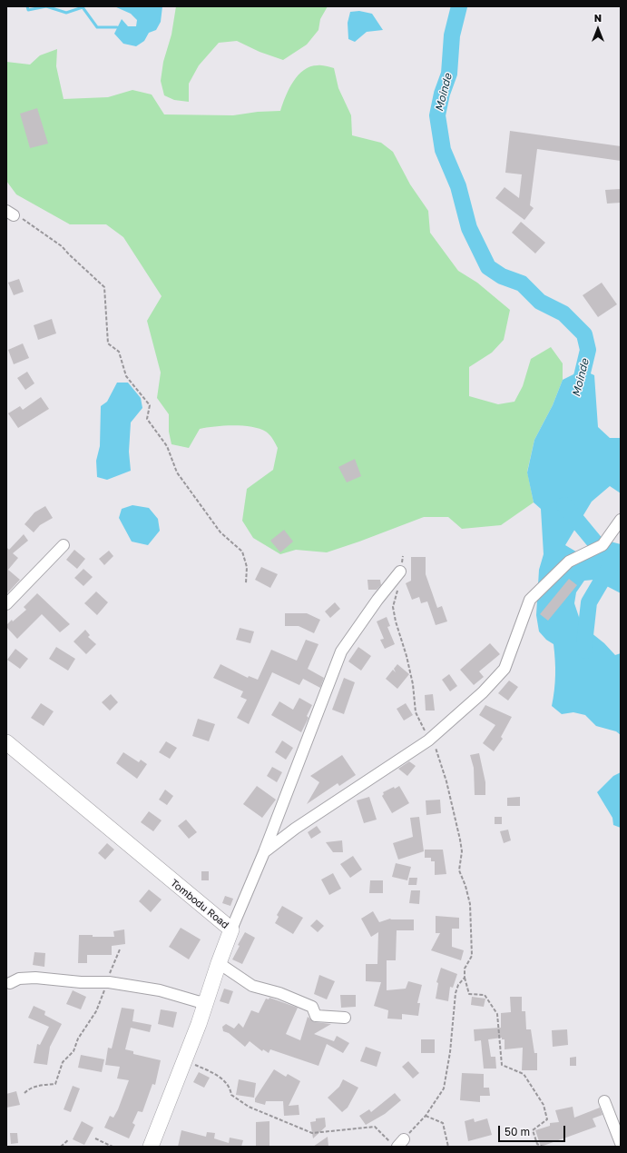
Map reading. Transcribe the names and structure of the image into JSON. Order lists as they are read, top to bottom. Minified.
{"streets":{"main road":["Tombodu Road"]},"water":["Moinde"],"scale_bar":"50 m","north":"top"}
